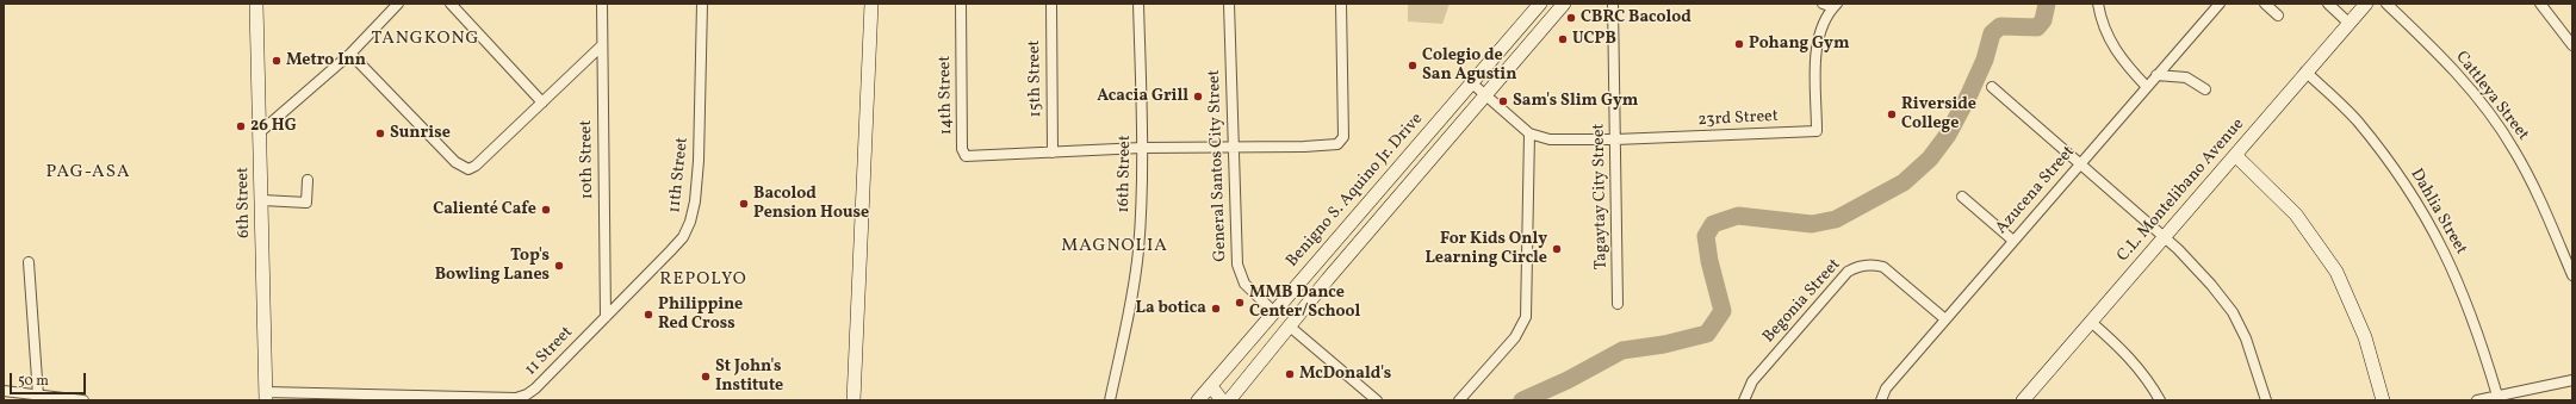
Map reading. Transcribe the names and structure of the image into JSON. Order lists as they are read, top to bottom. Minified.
{"streets":{"street":["15th Street","14th Street","Cattleya Street","23rd Street","10th Street","General Santos City Street","16th Street","11th Street","Benigno S. Aquino Jr. Drive","Azucena Street","C.L. Montelibano Avenue","Tagaytay City Street","6th Street","Dahlia Street","Begonia Street","11 Street"]},"crossings":[["15th Street","14th Street"],["23rd Street","Tagaytay City Street"],["10th Street","11th Street"],["10th Street","11 Street"],["General Santos City Street","Benigno S. Aquino Jr. Drive"],["11th Street","11 Street"],["Azucena Street","Begonia Street"],["C.L. Montelibano Avenue","Dahlia Street"],["6th Street","11 Street"]],"districts":["TANGKONG","PAG-ASA","MAGNOLIA","REPOLYO"],"places":["CBRC Bacolod","UCPB","Pohang Gym","Metro Inn","Colegio de San Agustin","Acacia Grill","Sam's Slim Gym","Riverside College","26 HG","Sunrise","Bacolod Pension House","Calienté Cafe","For Kids Only Learning Circle","Top's Bowling Lanes","MMB Dance Center/School","La botica","Philippine Red Cross","McDonald's","St John's Institute"],"scale_bar":"50 m"}
